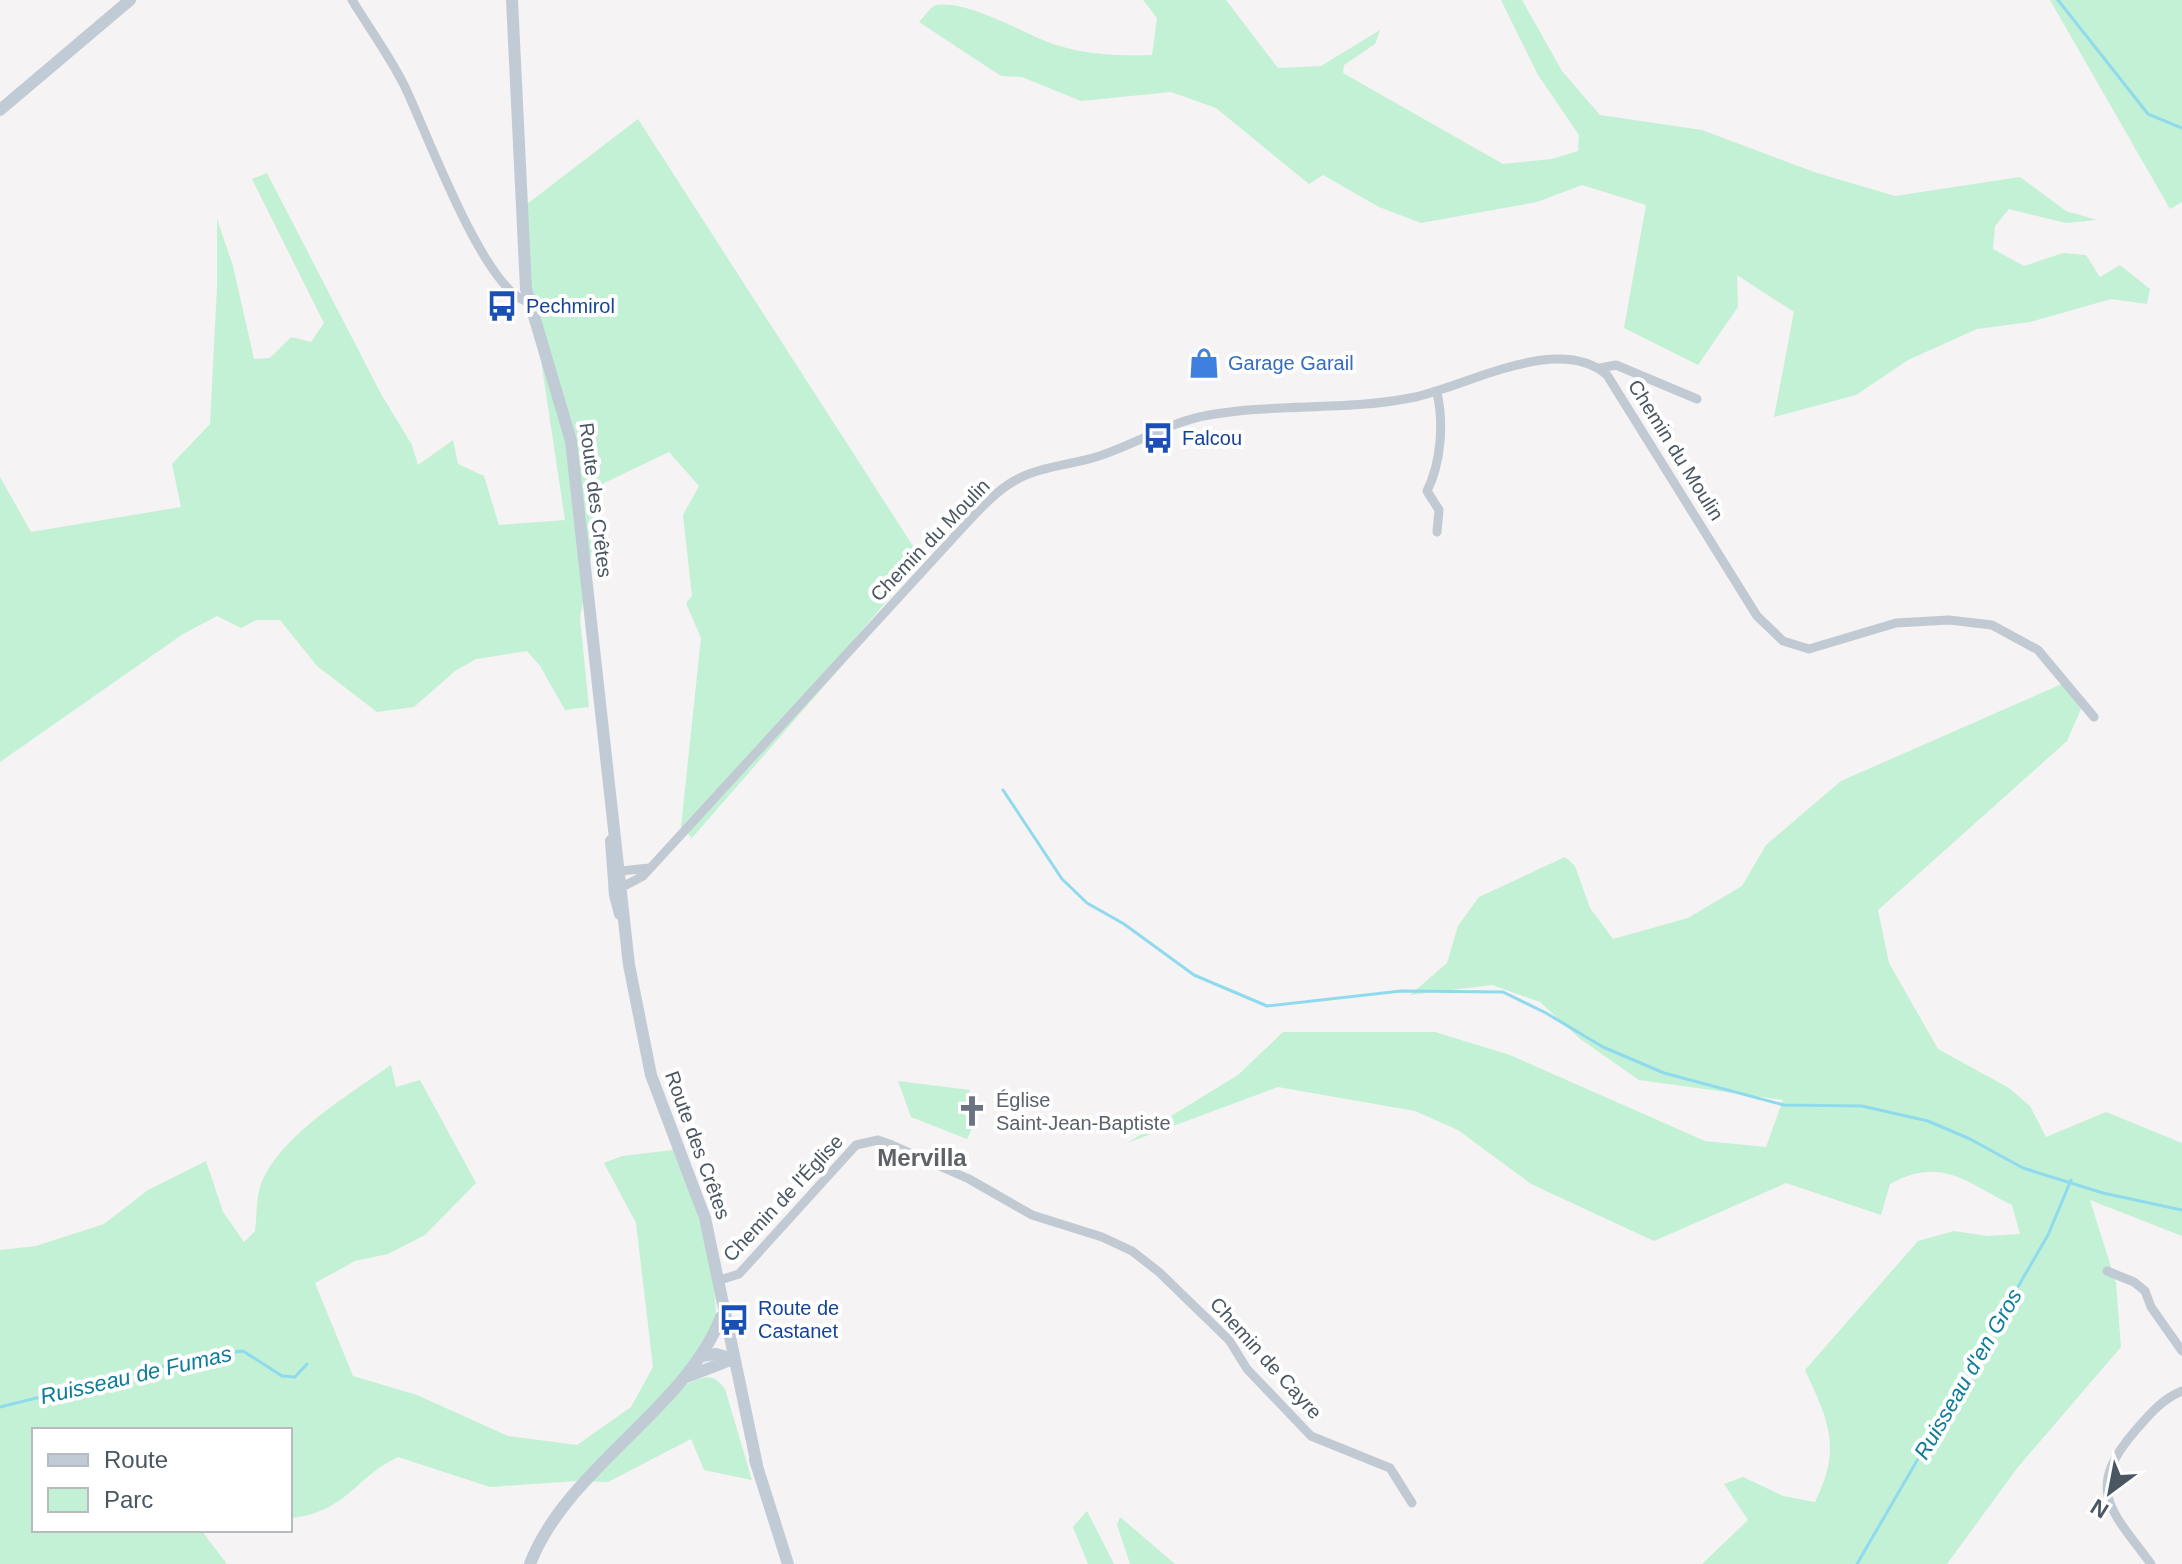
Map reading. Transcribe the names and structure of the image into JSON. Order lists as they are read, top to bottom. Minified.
{"streets":{"street":["Chemin du Moulin","Route des Crêtes","Chemin de l'Église","Chemin de Cayre"]},"crossings":[["Chemin du Moulin","Route des Crêtes"],["Route des Crêtes","Chemin de l'Église"],["Chemin de l'Église","Chemin de Cayre"]],"districts":["Mervilla"],"water":["Ruisseau d'en Gros","Ruisseau de Fumas"],"places":{"bus stop":["Pechmirol","Falcou","Route de Castanet"],"shop":["Garage Garail"],"church":["Église Saint-Jean-Baptiste"]},"legend":["Route","Parc"],"north":"bottom left"}
